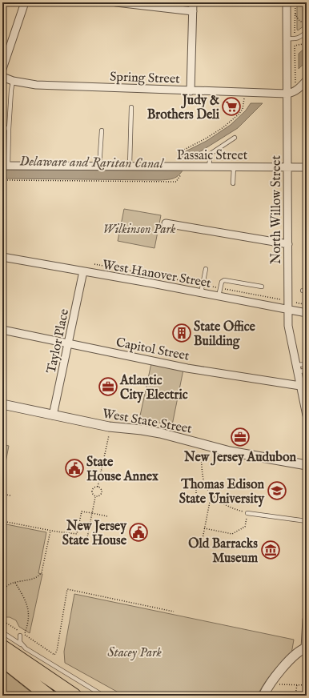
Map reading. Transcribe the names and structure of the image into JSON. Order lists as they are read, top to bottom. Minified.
{"streets":{"street":["Spring Street","Passaic Street","North Willow Street","West Hanover Street","Taylor Place","Capitol Street","West State Street"]},"crossings":[["Spring Street","North Willow Street"],["Passaic Street","North Willow Street"],["North Willow Street","West Hanover Street"],["North Willow Street","Capitol Street"],["West Hanover Street","Taylor Place"],["Taylor Place","Capitol Street"],["Taylor Place","West State Street"]],"water":["Delaware and Raritan Canal"],"parks":["Wilkinson Park","Stacey Park"],"places":{"supermarket":["Judy & Brothers Deli"],"building":["State Office Building"],"office":["Atlantic City Electric","New Jersey Audubon"],"public building":["State House Annex","New Jersey State House"],"school or university":["Thomas Edison State University"],"museum":["Old Barracks Museum"]}}
